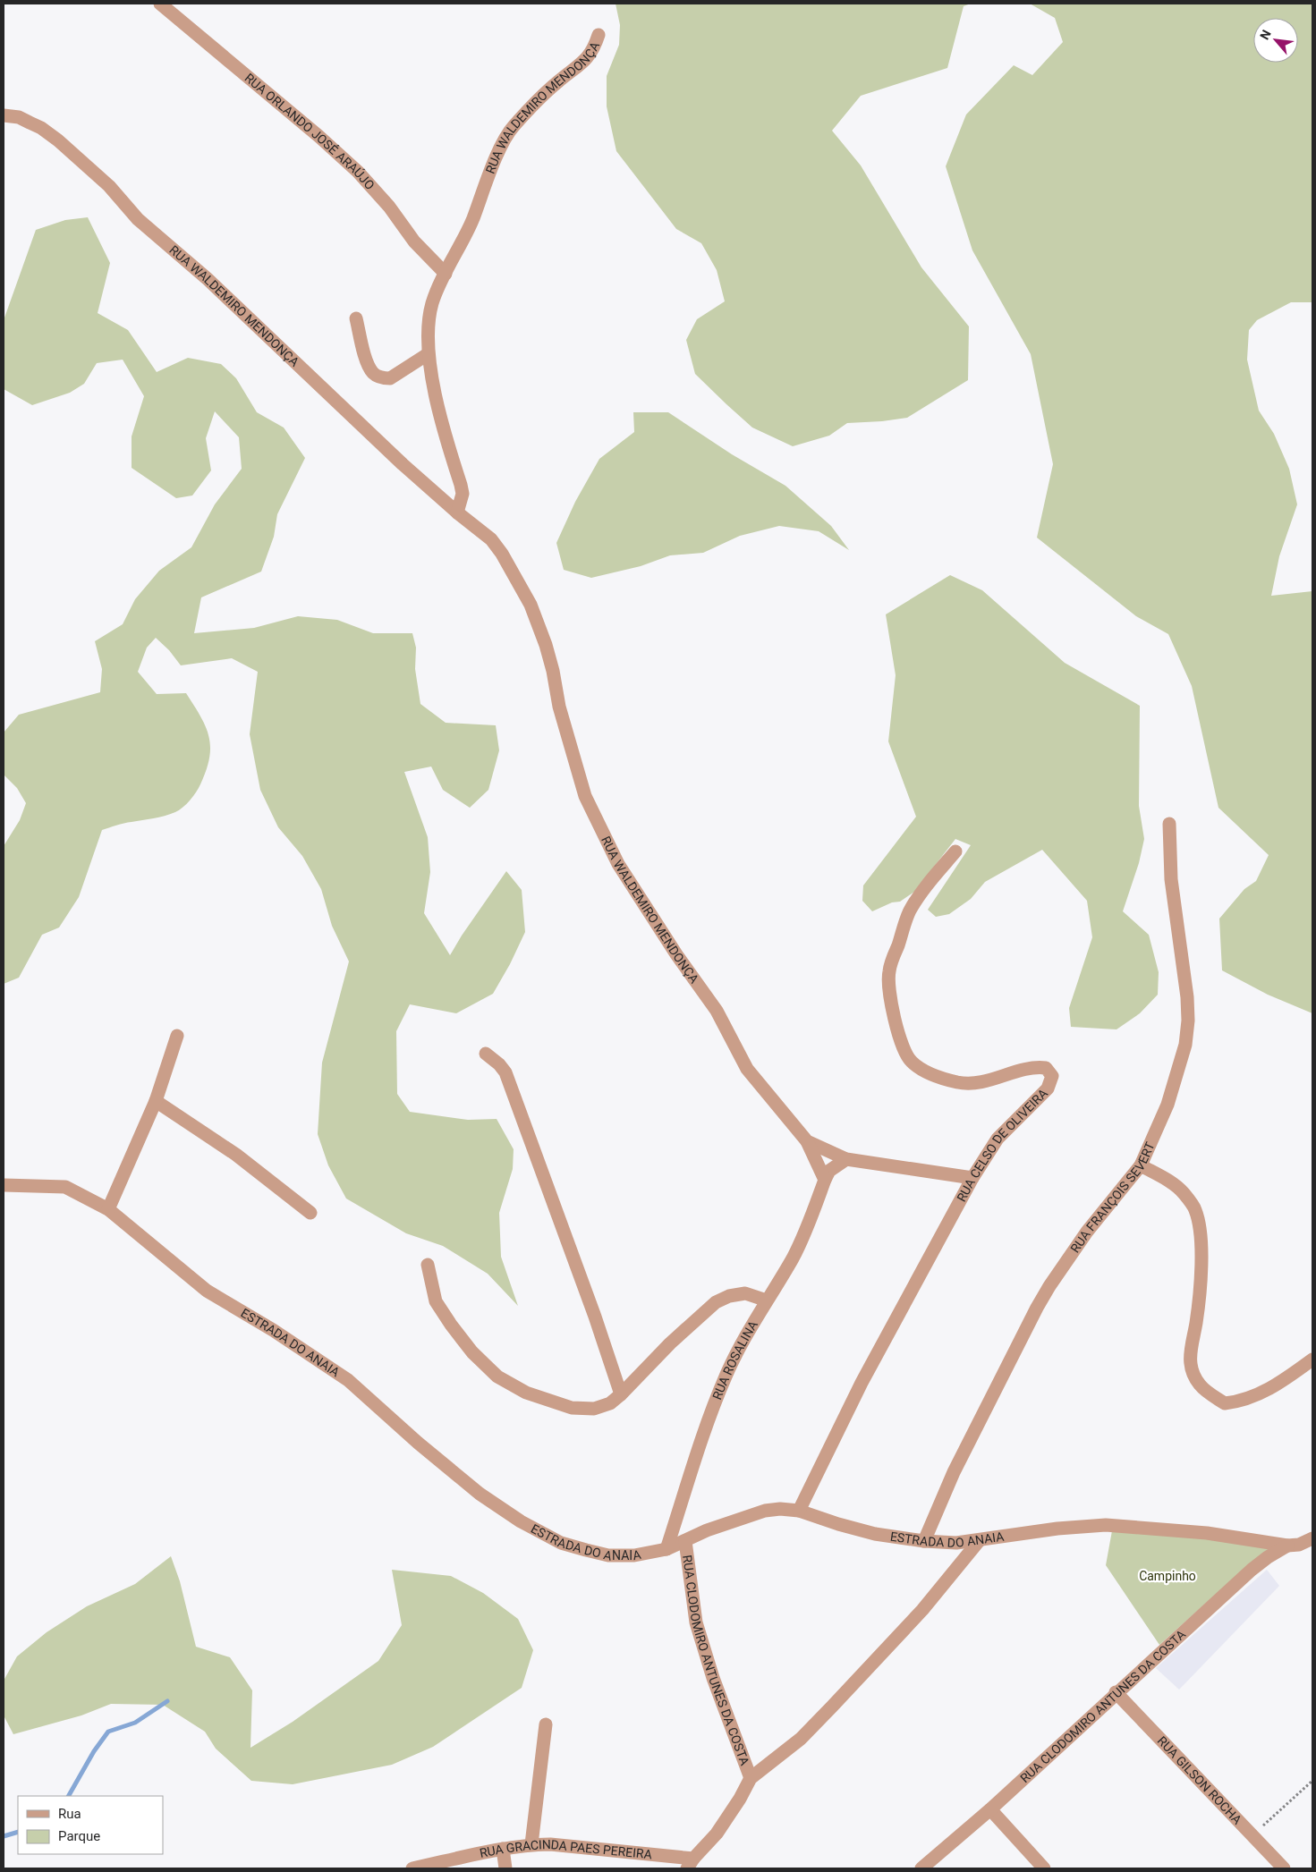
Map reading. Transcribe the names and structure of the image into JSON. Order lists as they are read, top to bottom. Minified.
{"streets":{"street":["RUA WALDEMIRO MENDONÇA","RUA ORLANDO JOSÉ ARAÚJO","RUA CELSO DE OLIVEIRA","RUA FRANÇOIS SEVERT","ESTRADA DO ANAIA","RUA ROSALINA","RUA CLODOMIRO ANTUNES DA COSTA","RUA GILSON ROCHA","RUA GRACINDA PAES PEREIRA"]},"crossings":[["RUA WALDEMIRO MENDONÇA","RUA ORLANDO JOSÉ ARAÚJO"],["RUA WALDEMIRO MENDONÇA","RUA CELSO DE OLIVEIRA"],["RUA WALDEMIRO MENDONÇA","RUA ROSALINA"],["RUA CELSO DE OLIVEIRA","ESTRADA DO ANAIA"],["RUA FRANÇOIS SEVERT","ESTRADA DO ANAIA"],["ESTRADA DO ANAIA","RUA ROSALINA"],["ESTRADA DO ANAIA","RUA CLODOMIRO ANTUNES DA COSTA"],["RUA CLODOMIRO ANTUNES DA COSTA","RUA GILSON ROCHA"],["RUA CLODOMIRO ANTUNES DA COSTA","RUA GRACINDA PAES PEREIRA"]],"parks":["Campinho"],"legend":["Rua","Parque"],"north":"top left"}
